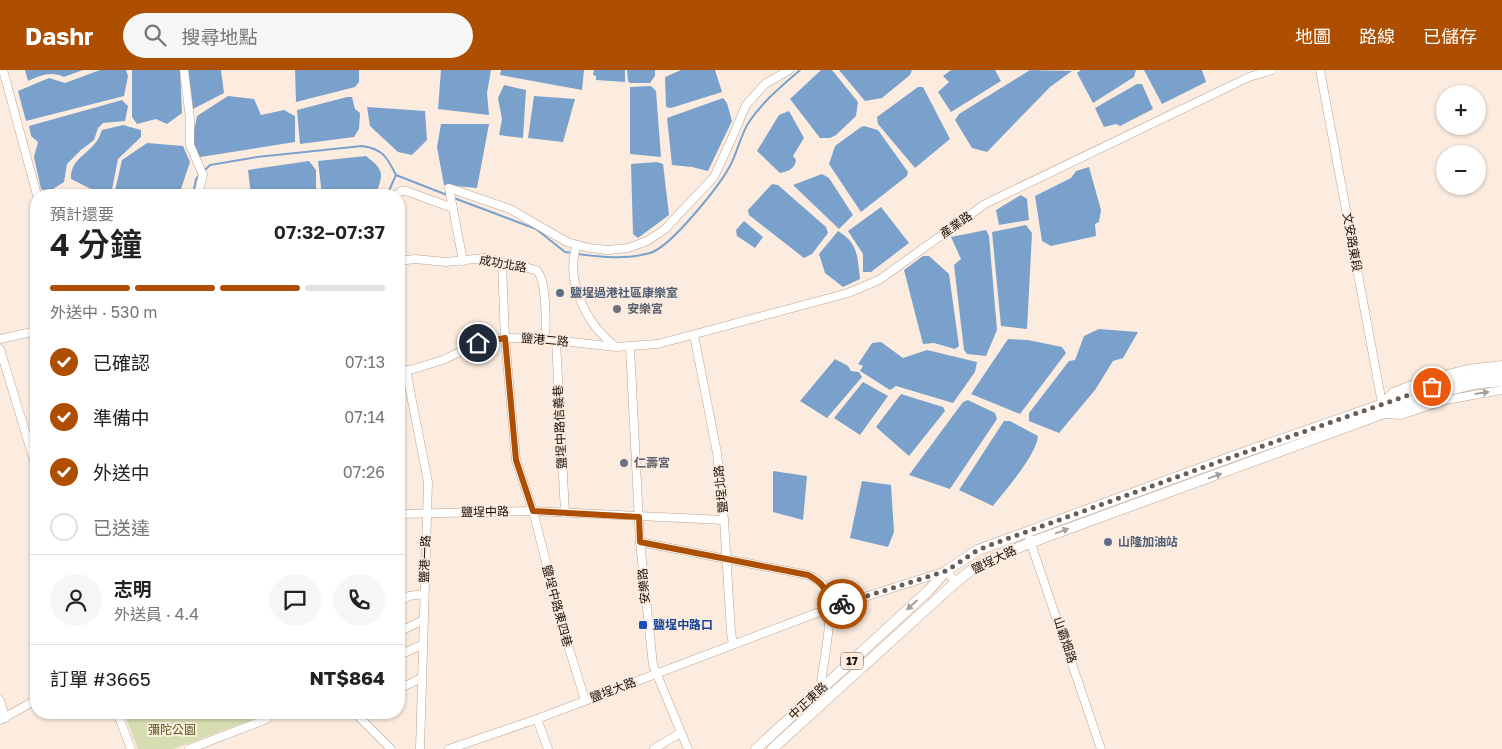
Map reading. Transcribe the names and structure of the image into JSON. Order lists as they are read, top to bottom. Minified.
{"streets":{"main road":["鹽埕大路","17","中正東路"],"street":["產業路","文安路東段","成功北路","鹽港二路","鹽埕中路信義巷","鹽埕北路","鹽埕中路","鹽港一路","安樂路","鹽埕中路東四巷","山霸畑路"]},"crossings":[["產業路","鹽港二路"],["產業路","鹽埕北路"],["產業路","安樂路"],["文安路東段","鹽埕大路"],["成功北路","鹽港二路"],["成功北路","鹽埕中路東四巷"],["鹽港二路","鹽埕中路信義巷"],["鹽港二路","安樂路"],["鹽港二路","鹽埕中路東四巷"],["鹽埕中路信義巷","鹽埕中路"],["鹽埕北路","鹽埕中路"],["鹽埕北路","鹽埕大路"],["鹽埕中路","鹽港一路"],["鹽埕中路","安樂路"],["鹽埕中路","鹽埕中路東四巷"],["鹽埕大路","安樂路"],["鹽埕大路","鹽埕中路東四巷"],["鹽埕大路","山霸畑路"],["鹽埕大路","中正東路"]],"parks":["彌陀公園"],"places":{"other":["鹽埕過港社區康樂室","安樂宮","仁壽宮","山隆加油站"],"transit":["鹽埕中路口"]},"page":{"header":"Dashr","search":"搜尋地點","nav":["地圖","路線","已儲存"],"map_buttons":["+","−"],"heading":["4 分鐘","預計還要","07:32–07:37"],"panel":["志明","外送員 · 4.4","訂單 #3665","NT$864"],"bar":"外送中 · 530 m","list":[["已確認","07:13"],["準備中","07:14"],["外送中","07:26"],"已送達"]}}
